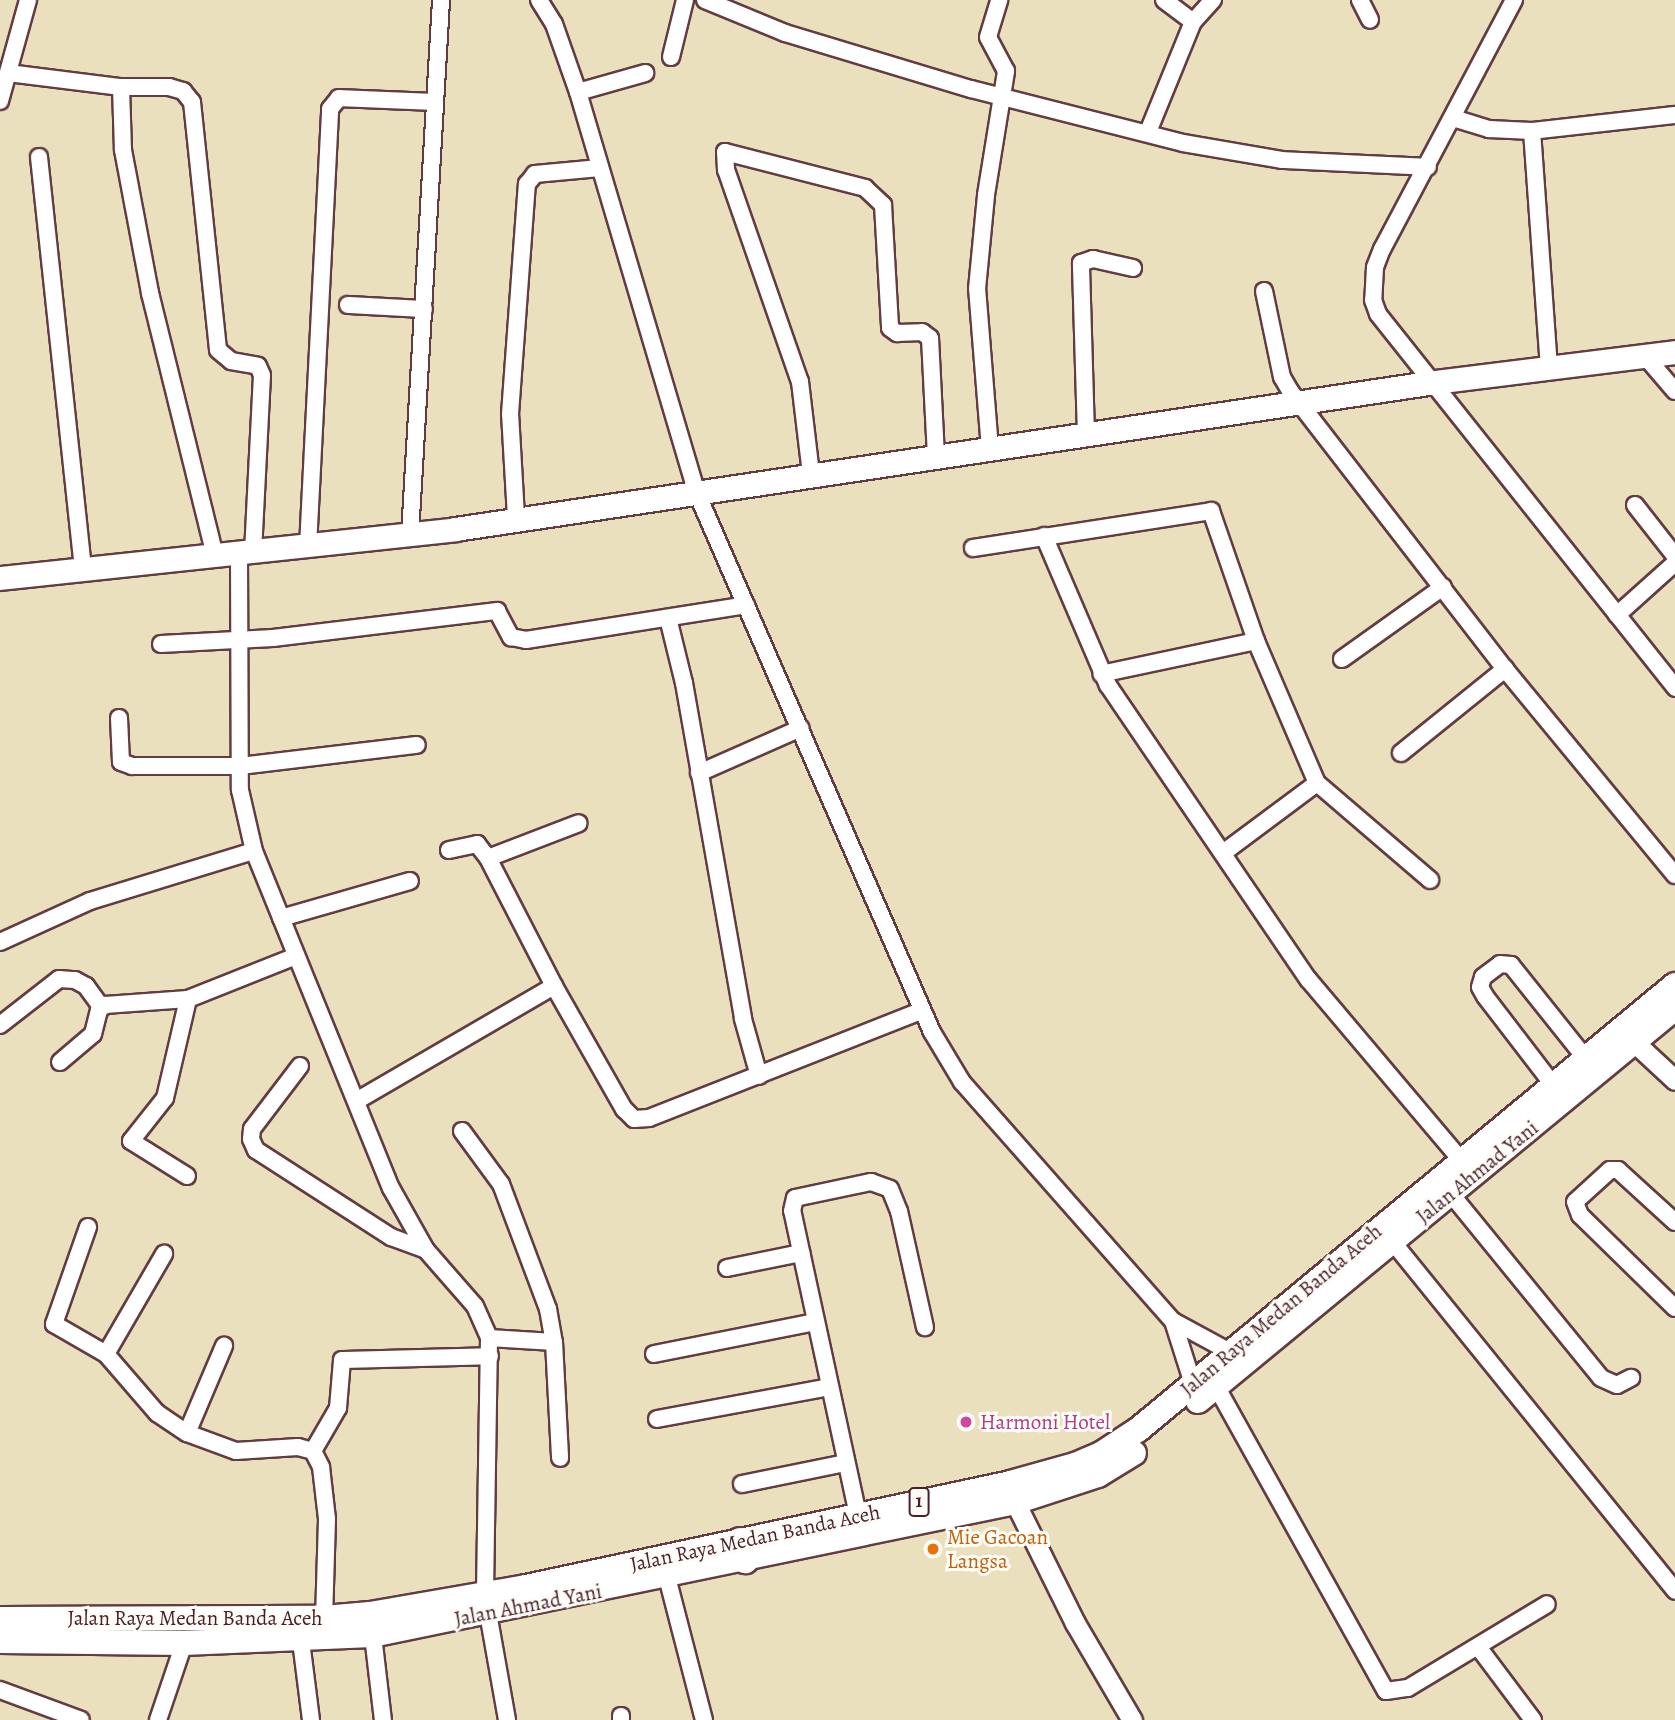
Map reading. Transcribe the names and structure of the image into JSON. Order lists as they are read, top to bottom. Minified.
{"streets":{"main road":["Jalan Ahmad Yani","Jalan Raya Medan Banda Aceh","1"]},"crossings":[["Jalan Ahmad Yani","Jalan Raya Medan Banda Aceh"]],"places":["Harmoni Hotel","Mie Gacoan Langsa"]}
